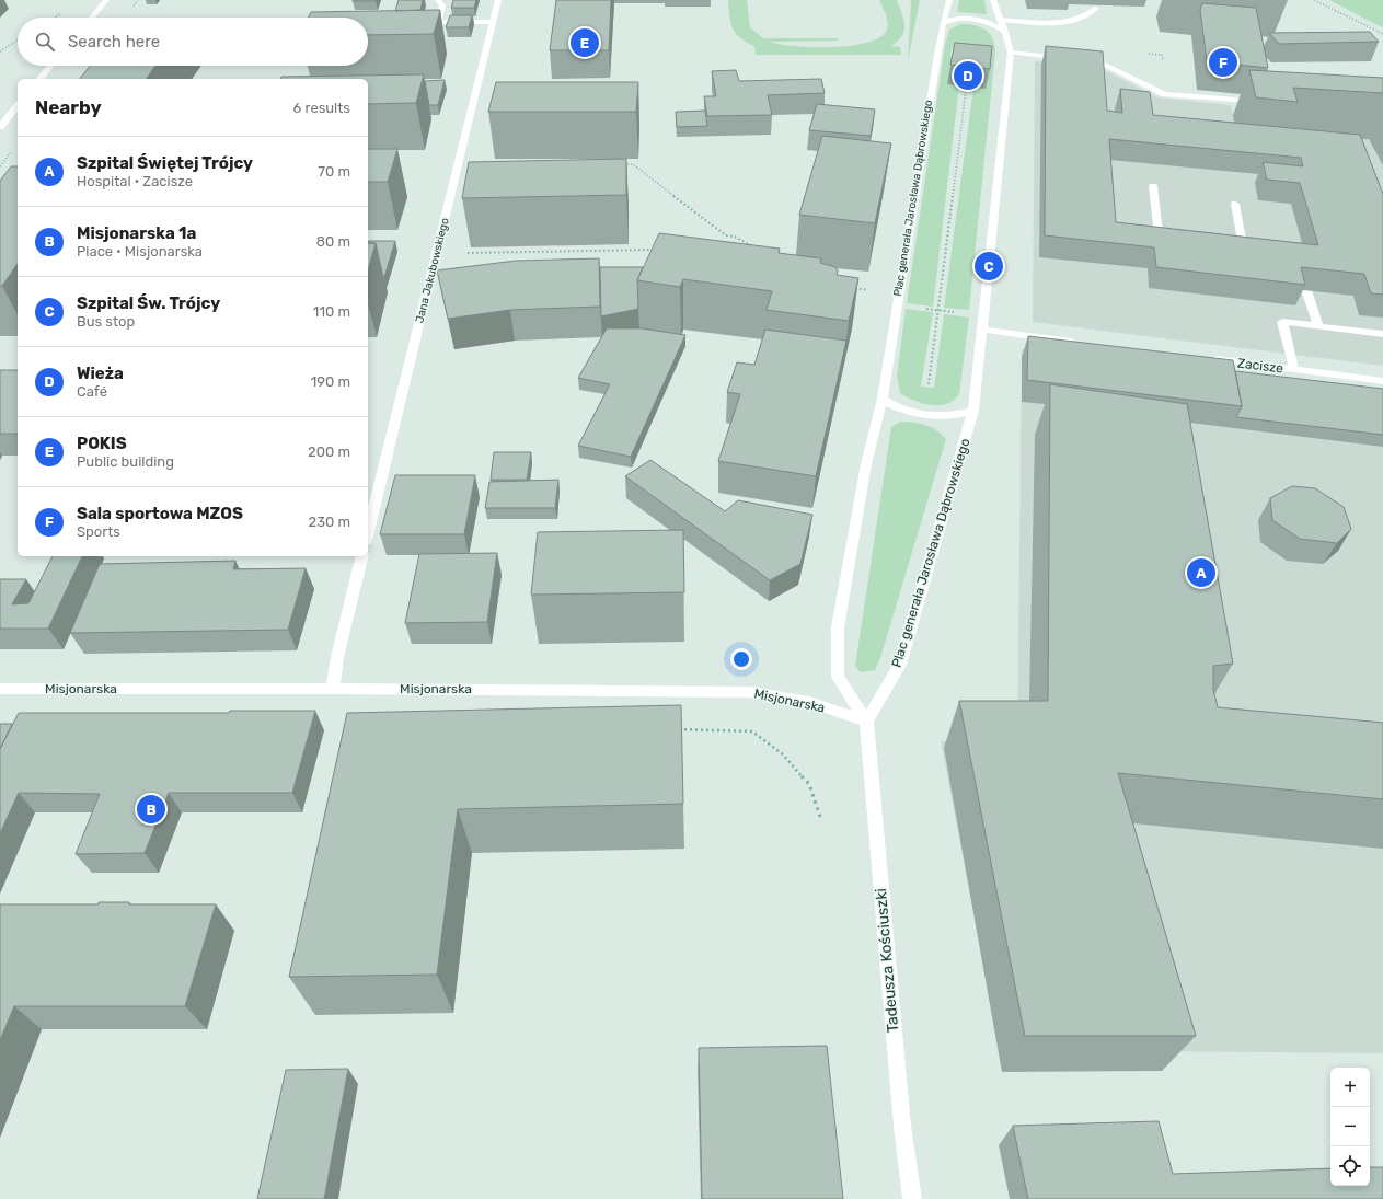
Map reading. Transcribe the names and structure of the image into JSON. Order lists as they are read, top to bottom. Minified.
{"streets":{"street":["Plac generała Jarosława Dąbrowskiego","Jana Jakubowskiego","Zacisze","Misjonarska","Tadeusza Kościuszki"]},"crossings":[["Plac generała Jarosława Dąbrowskiego","Misjonarska"],["Plac generała Jarosława Dąbrowskiego","Tadeusza Kościuszki"],["Misjonarska","Tadeusza Kościuszki"]],"page":{"search":"Search here","pins":["E","F","D","C","A","B"],"heading":["Nearby","6 results"],"list":[{"mark":"A","name":"Szpital Świętej Trójcy","note":"Hospital · Zacisze","value":"70 m"},{"mark":"B","name":"Misjonarska 1a","note":"Place · Misjonarska","value":"80 m"},{"mark":"C","name":"Szpital Św. Trójcy","note":"Bus stop","value":"110 m"},{"mark":"D","name":"Wieża","note":"Café","value":"190 m"},{"mark":"E","name":"POKIS","note":"Public building","value":"200 m"},{"mark":"F","name":"Sala sportowa MZOS","note":"Sports","value":"230 m"}],"map_buttons":["+","−"]}}
